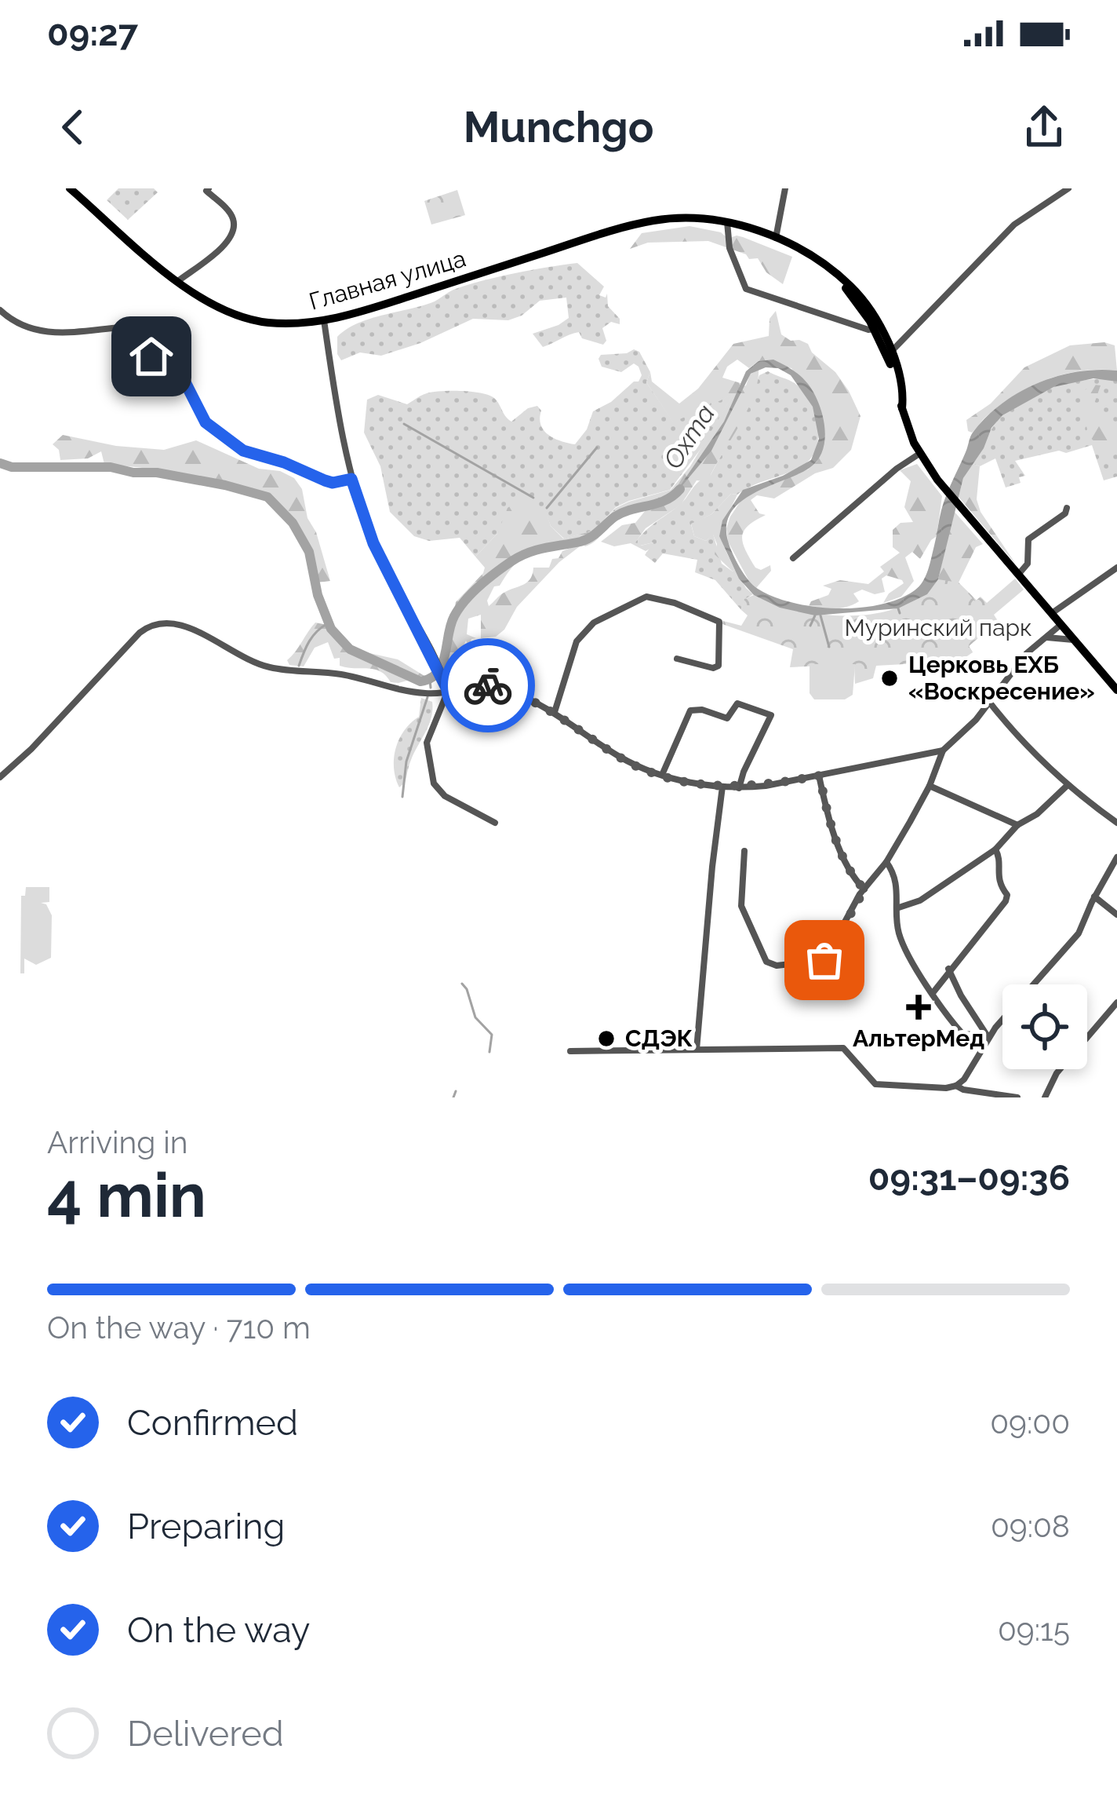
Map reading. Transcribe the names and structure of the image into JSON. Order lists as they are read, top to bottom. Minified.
{"streets":{"main road":["Главная улица"]},"water":["Охта"],"parks":["Муринский парк"],"places":{"other":["Церковь ЕХБ «Воскресение»","СДЭК"],"health":["АльтерМед"]},"page":{"status":"09:27","header":"Munchgo","heading":["4 min","Arriving in","09:31–09:36"],"bar":"On the way · 710 m","list":[["Confirmed","09:00"],["Preparing","09:08"],["On the way","09:15"],"Delivered"]}}
